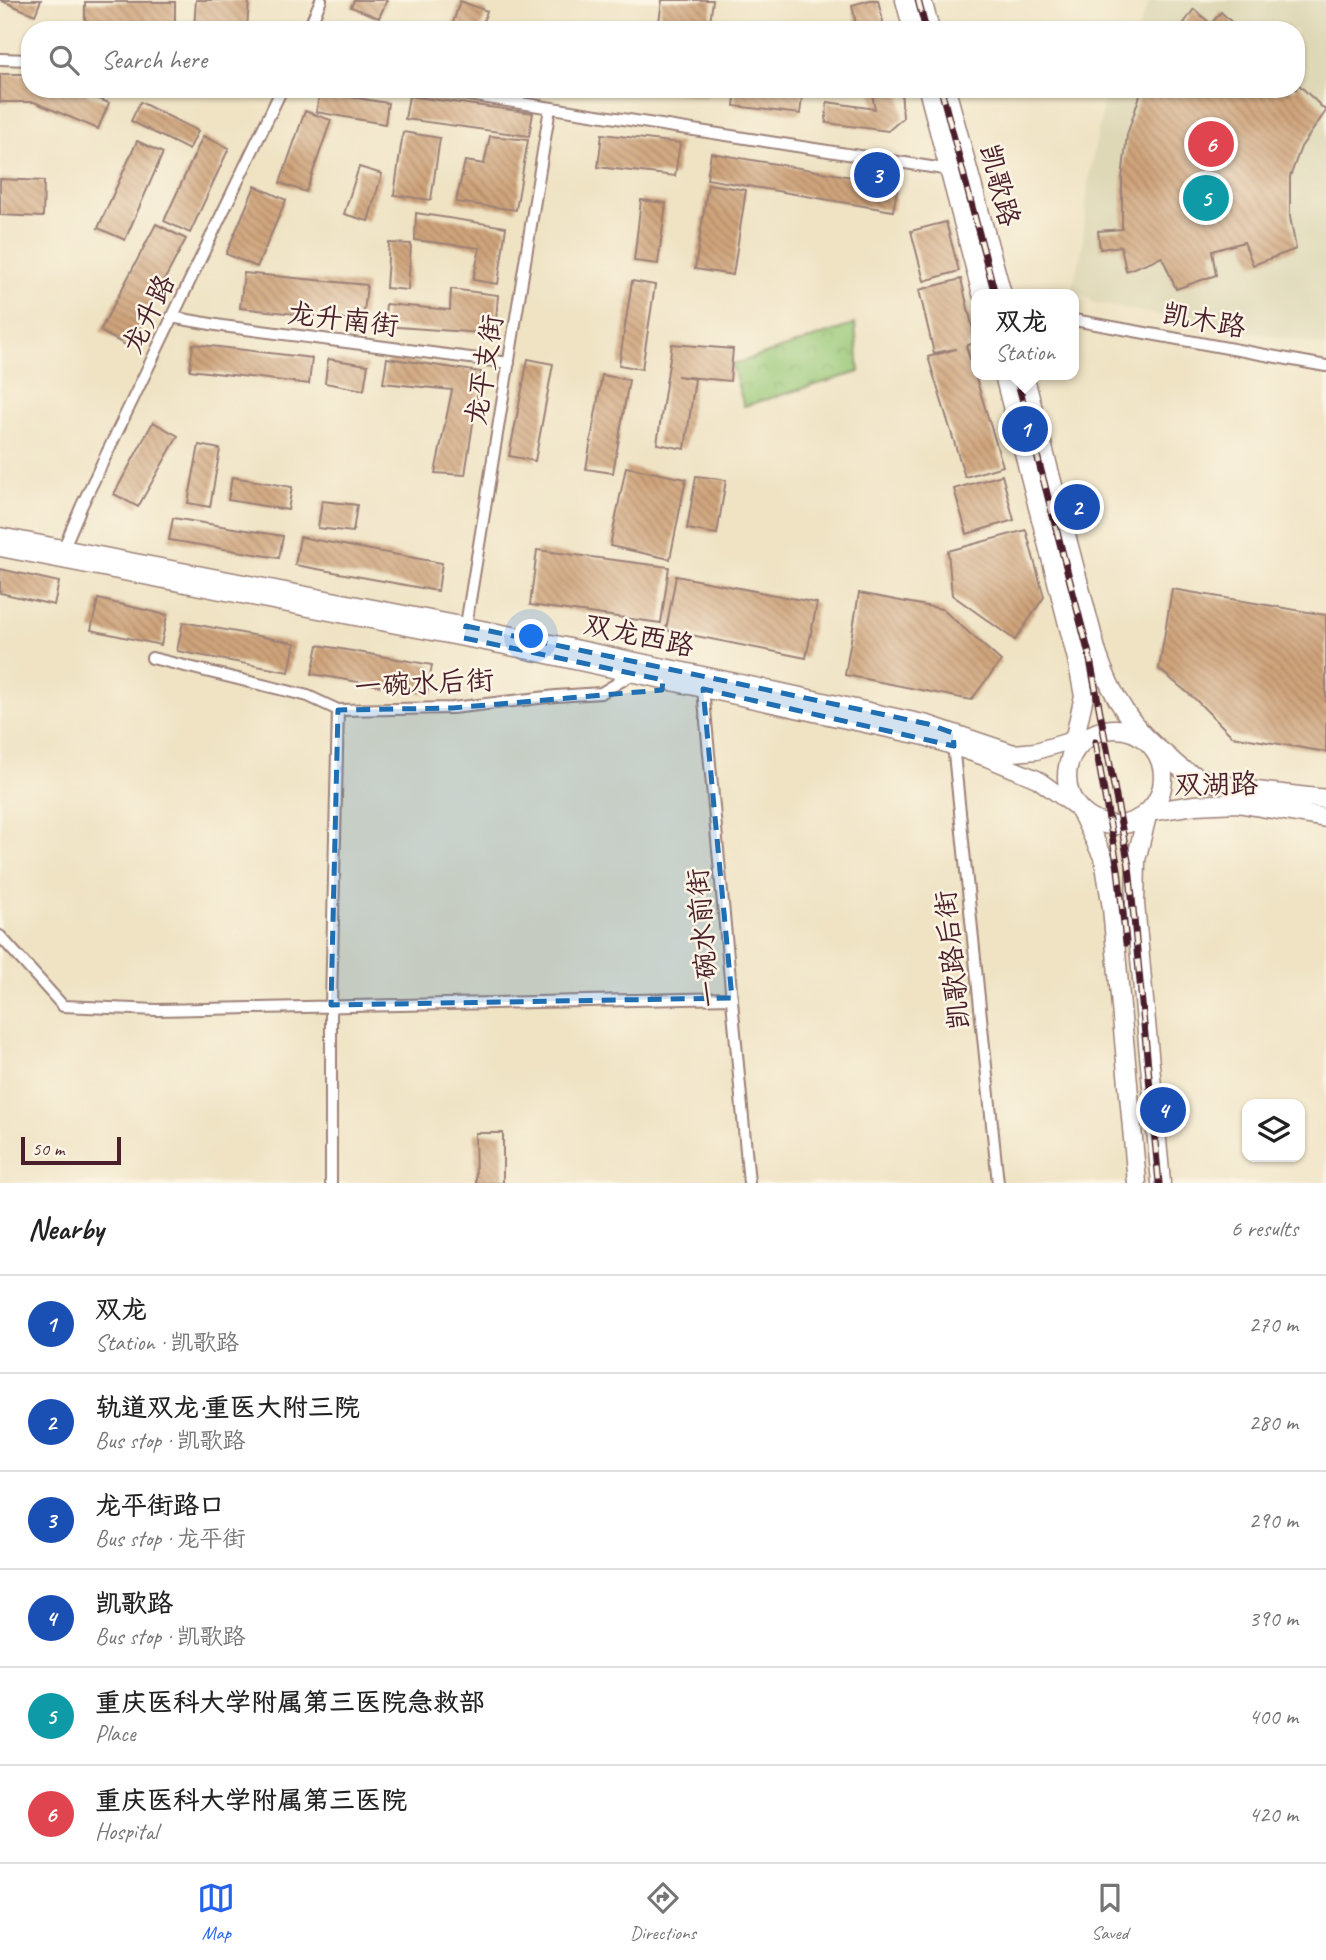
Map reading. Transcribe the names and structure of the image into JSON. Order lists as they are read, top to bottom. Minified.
{"streets":{"main road":["凯歌路","双龙西路","双湖路"],"street":["龙升路","龙升南街","凯木路","龙平支街","一碗水后街","一碗水前街","凯歌路后街"]},"crossings":[["龙升路","龙升南街"],["龙升路","双龙西路"],["龙升南街","龙平支街"],["龙平支街","双龙西路"],["双龙西路","一碗水后街"],["双龙西路","双湖路"],["双龙西路","一碗水前街"],["双龙西路","凯歌路后街"]],"scale_bar":"50 m","page":{"search":"Search here","pins":["6","3","5","1","2","4"],"popup":["双龙","Station"],"scale":"50 m","heading":["Nearby","6 results"],"list":[{"mark":"1","name":"双龙","note":"Station · 凯歌路","value":"270 m"},{"mark":"2","name":"轨道双龙·重医大附三院","note":"Bus stop · 凯歌路","value":"280 m"},{"mark":"3","name":"龙平街路口","note":"Bus stop · 龙平街","value":"290 m"},{"mark":"4","name":"凯歌路","note":"Bus stop · 凯歌路","value":"390 m"},{"mark":"5","name":"重庆医科大学附属第三医院急救部","note":"Place","value":"400 m"},{"mark":"6","name":"重庆医科大学附属第三医院","note":"Hospital","value":"420 m"}],"nav":["Map","Directions","Saved"]}}
